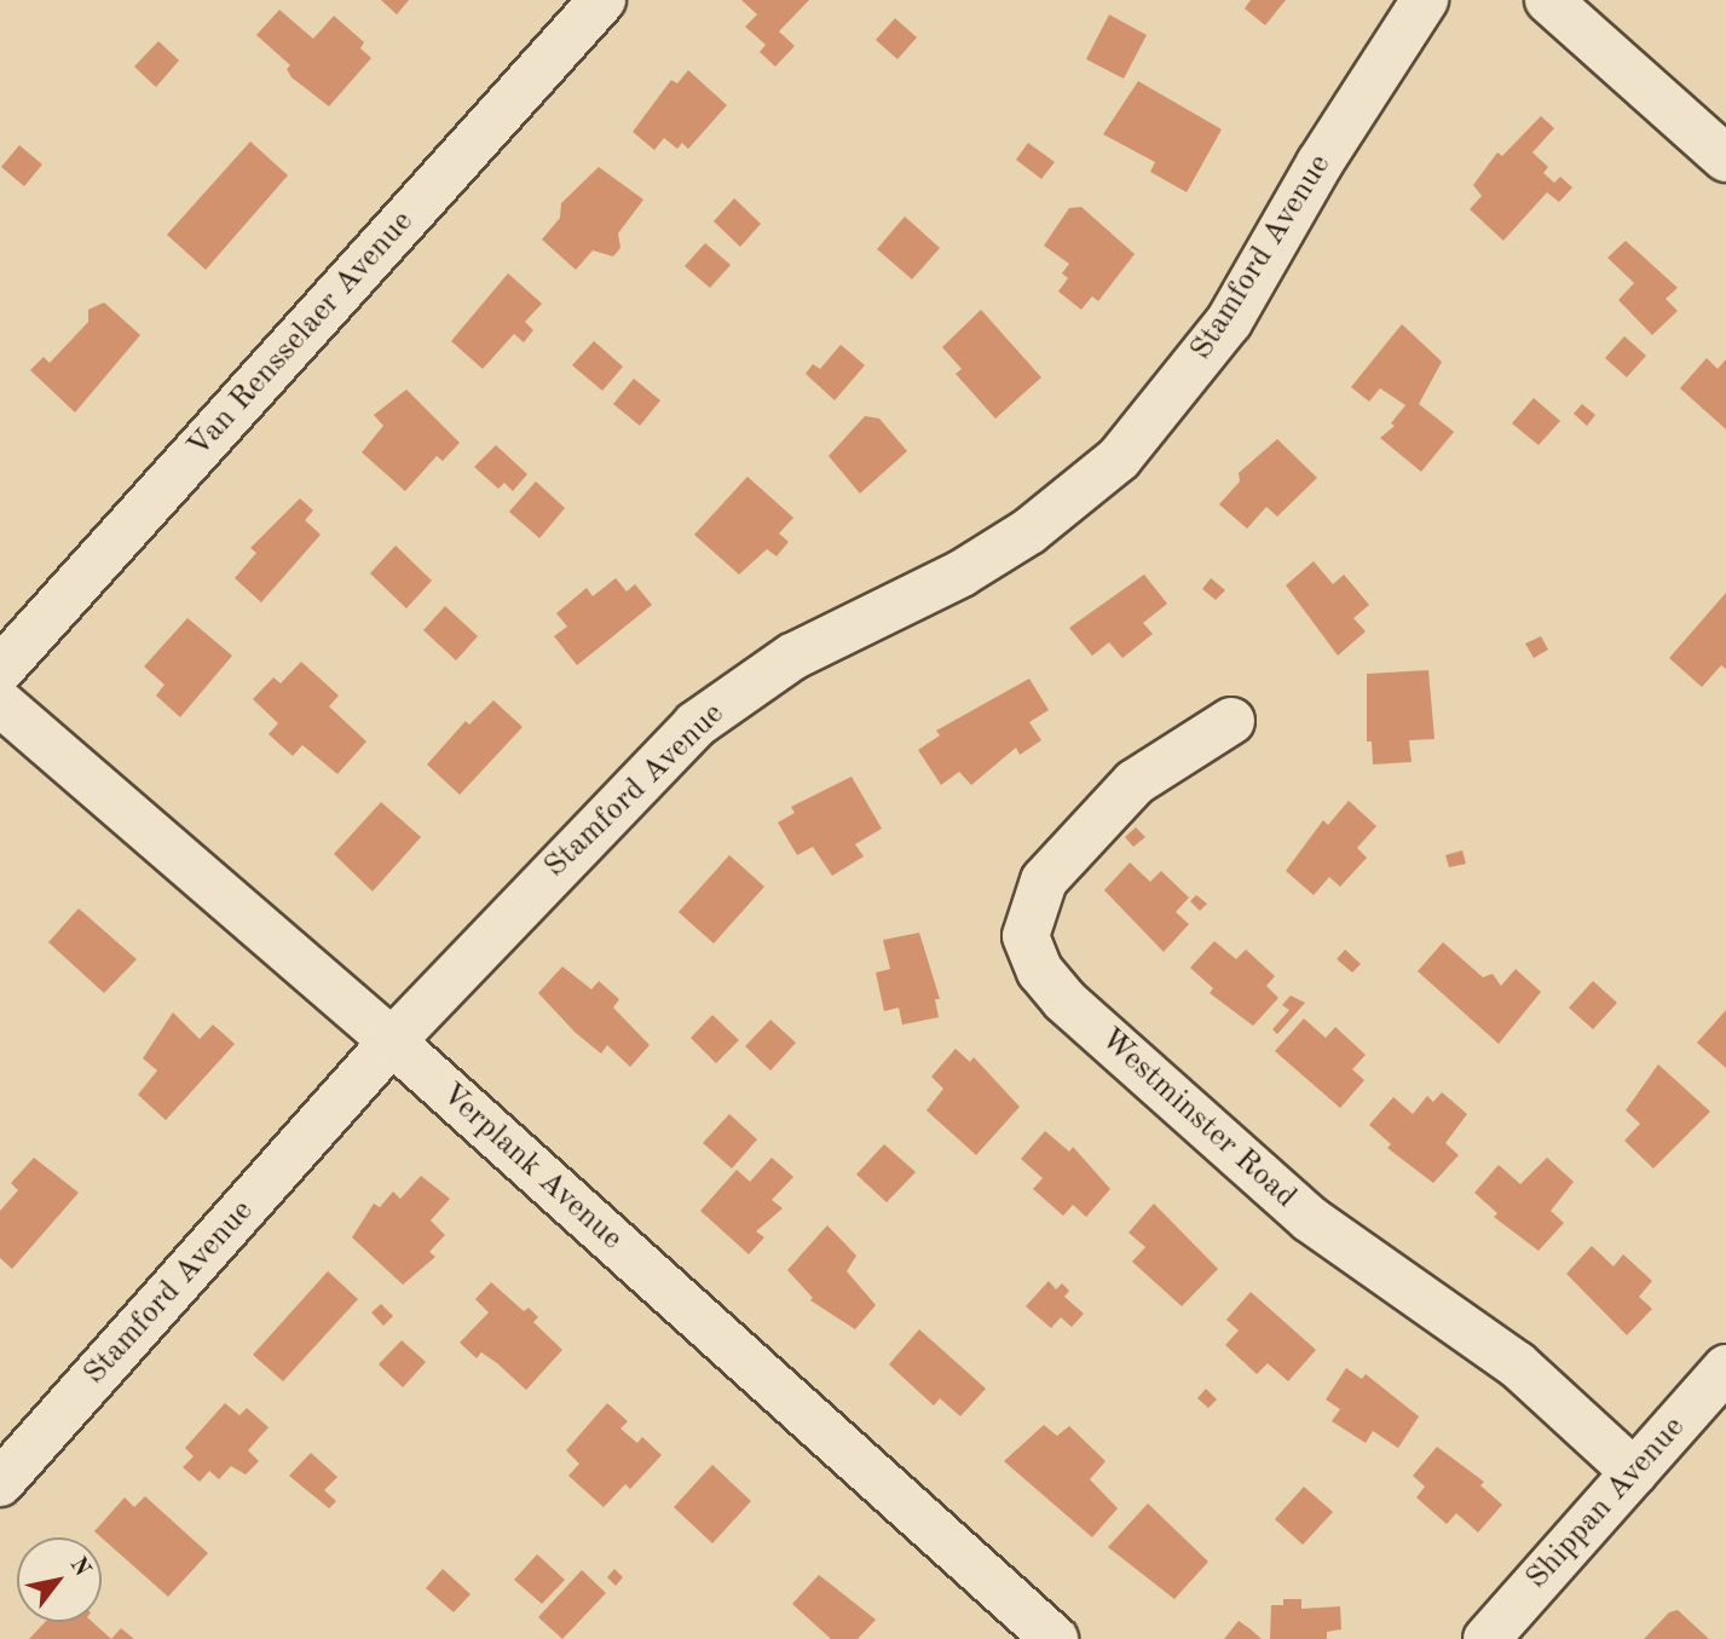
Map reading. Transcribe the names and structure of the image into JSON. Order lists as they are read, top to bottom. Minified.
{"streets":{"street":["Stamford Avenue","Van Rensselaer Avenue","Westminster Road","Verplank Avenue","Shippan Avenue"]},"crossings":[["Stamford Avenue","Verplank Avenue"],["Westminster Road","Shippan Avenue"]],"north":"top right"}
